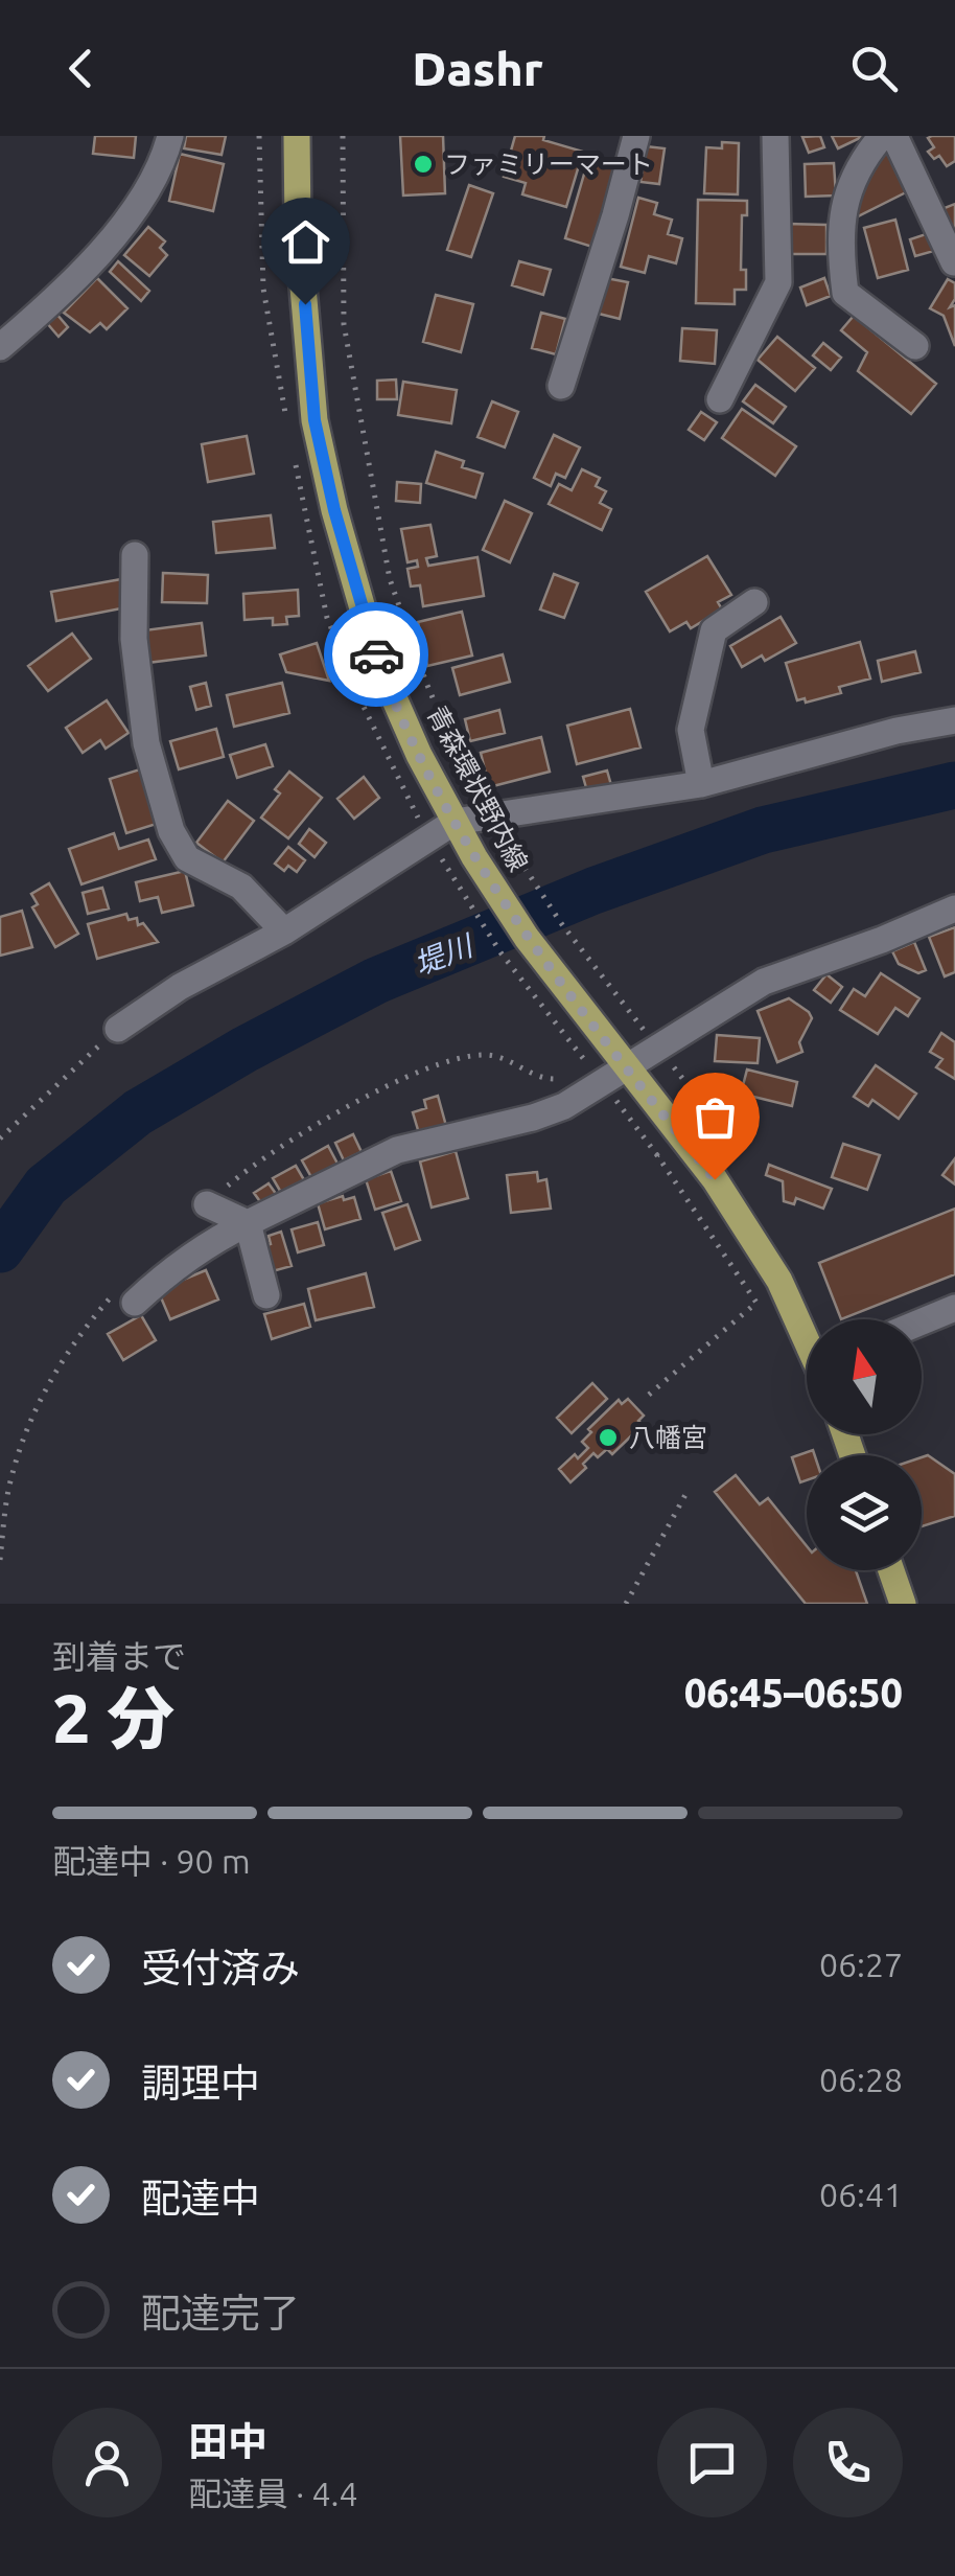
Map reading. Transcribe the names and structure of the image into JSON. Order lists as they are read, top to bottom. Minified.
{"streets":{"main road":["青森環状野内線"]},"water":["堤川"],"places":["ファミリーマート","八幡宮"],"north":"top","page":{"header":"Dashr","heading":["2 分","到着まで","06:45–06:50"],"panel":["田中","配達員 · 4.4"],"bar":"配達中 · 90 m","list":[["受付済み","06:27"],["調理中","06:28"],["配達中","06:41"],"配達完了"]}}
